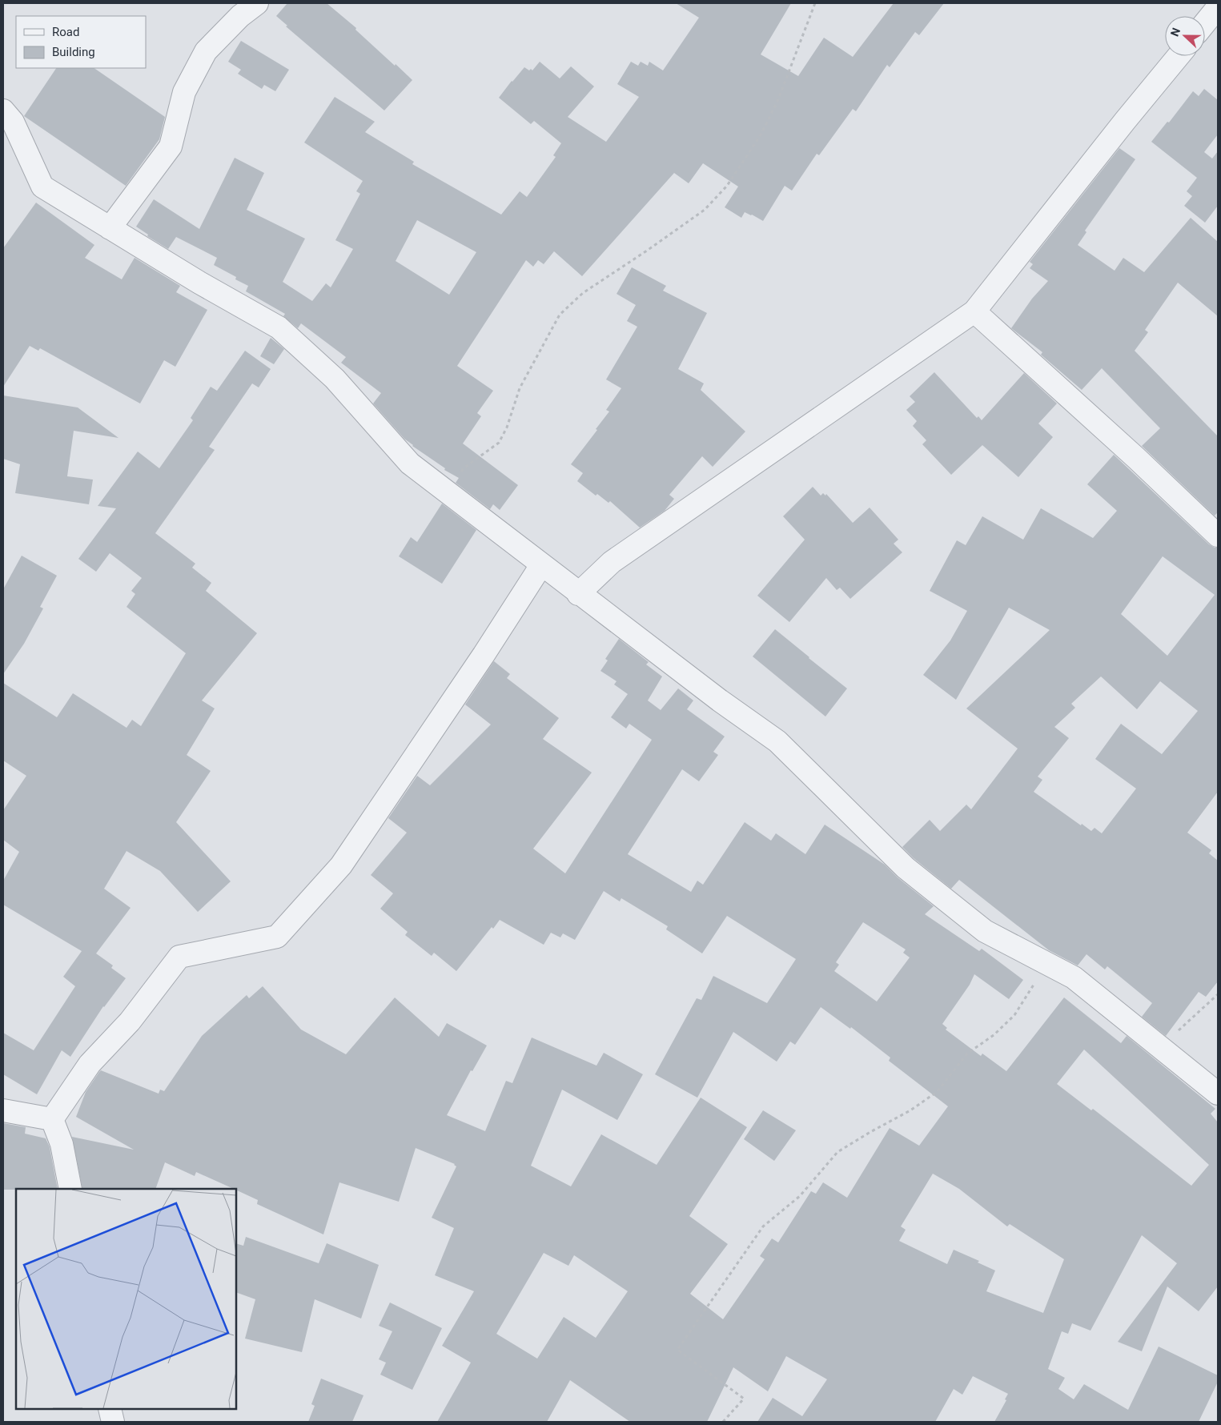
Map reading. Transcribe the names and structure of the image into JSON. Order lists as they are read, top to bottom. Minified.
{"legend":["Road","Building"],"north":"left"}
